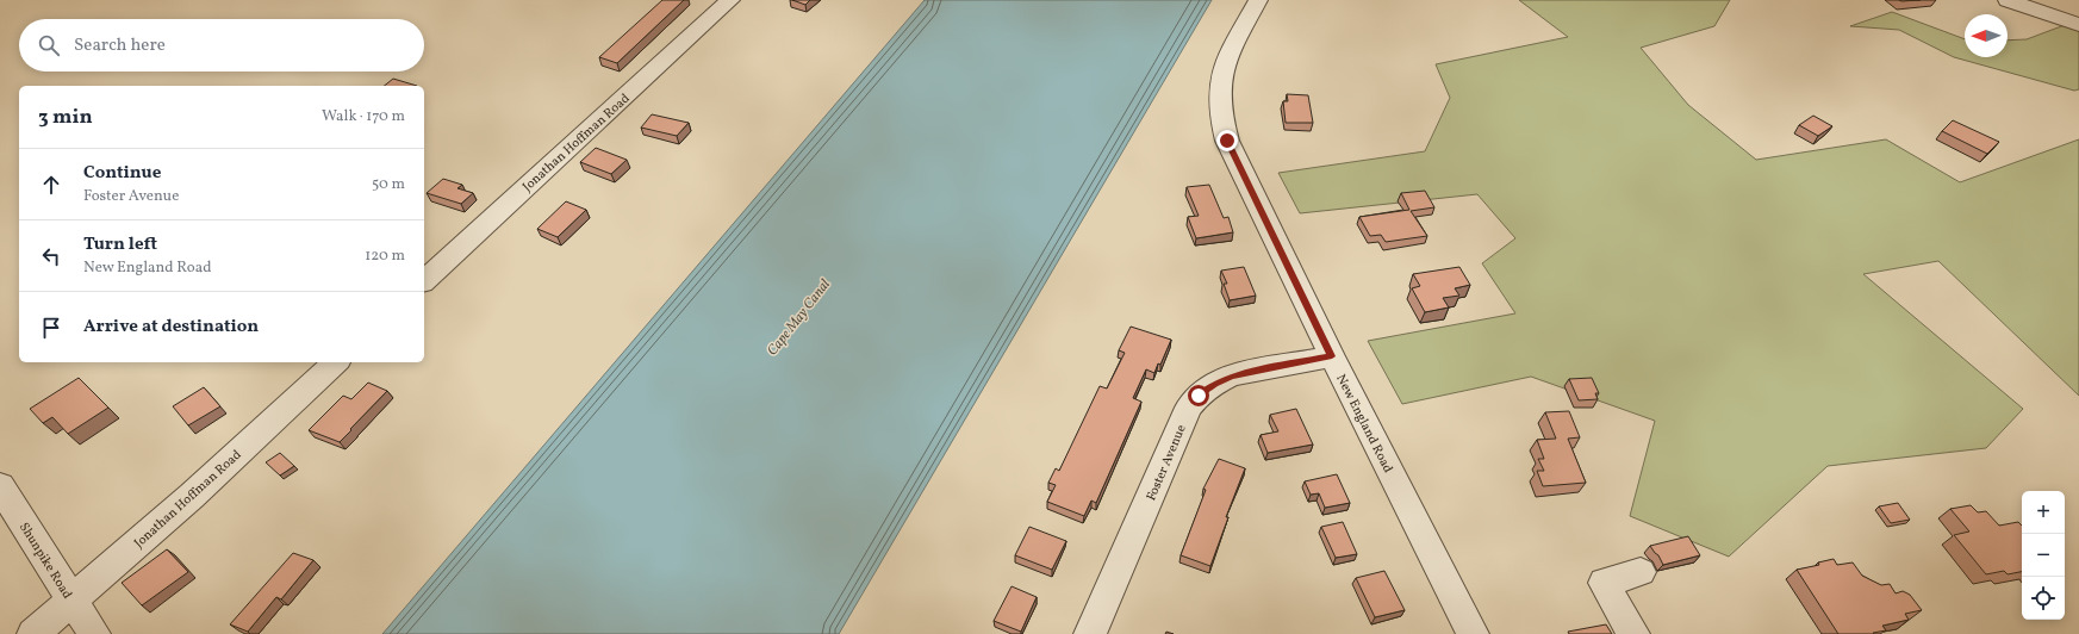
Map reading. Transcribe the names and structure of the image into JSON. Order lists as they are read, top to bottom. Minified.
{"streets":{"street":["Jonathan Hoffman Road","New England Road","Foster Avenue","Shunpike Road"]},"crossings":[["Jonathan Hoffman Road","Shunpike Road"],["New England Road","Foster Avenue"]],"water":["Cape May Canal"],"north":"left","page":{"search":"Search here","heading":["3 min","Walk · 170 m"],"list":[["Continue","Foster Avenue","50 m"],["Turn left","New England Road","120 m"],"Arrive at destination"],"map_buttons":["+","−"]}}
